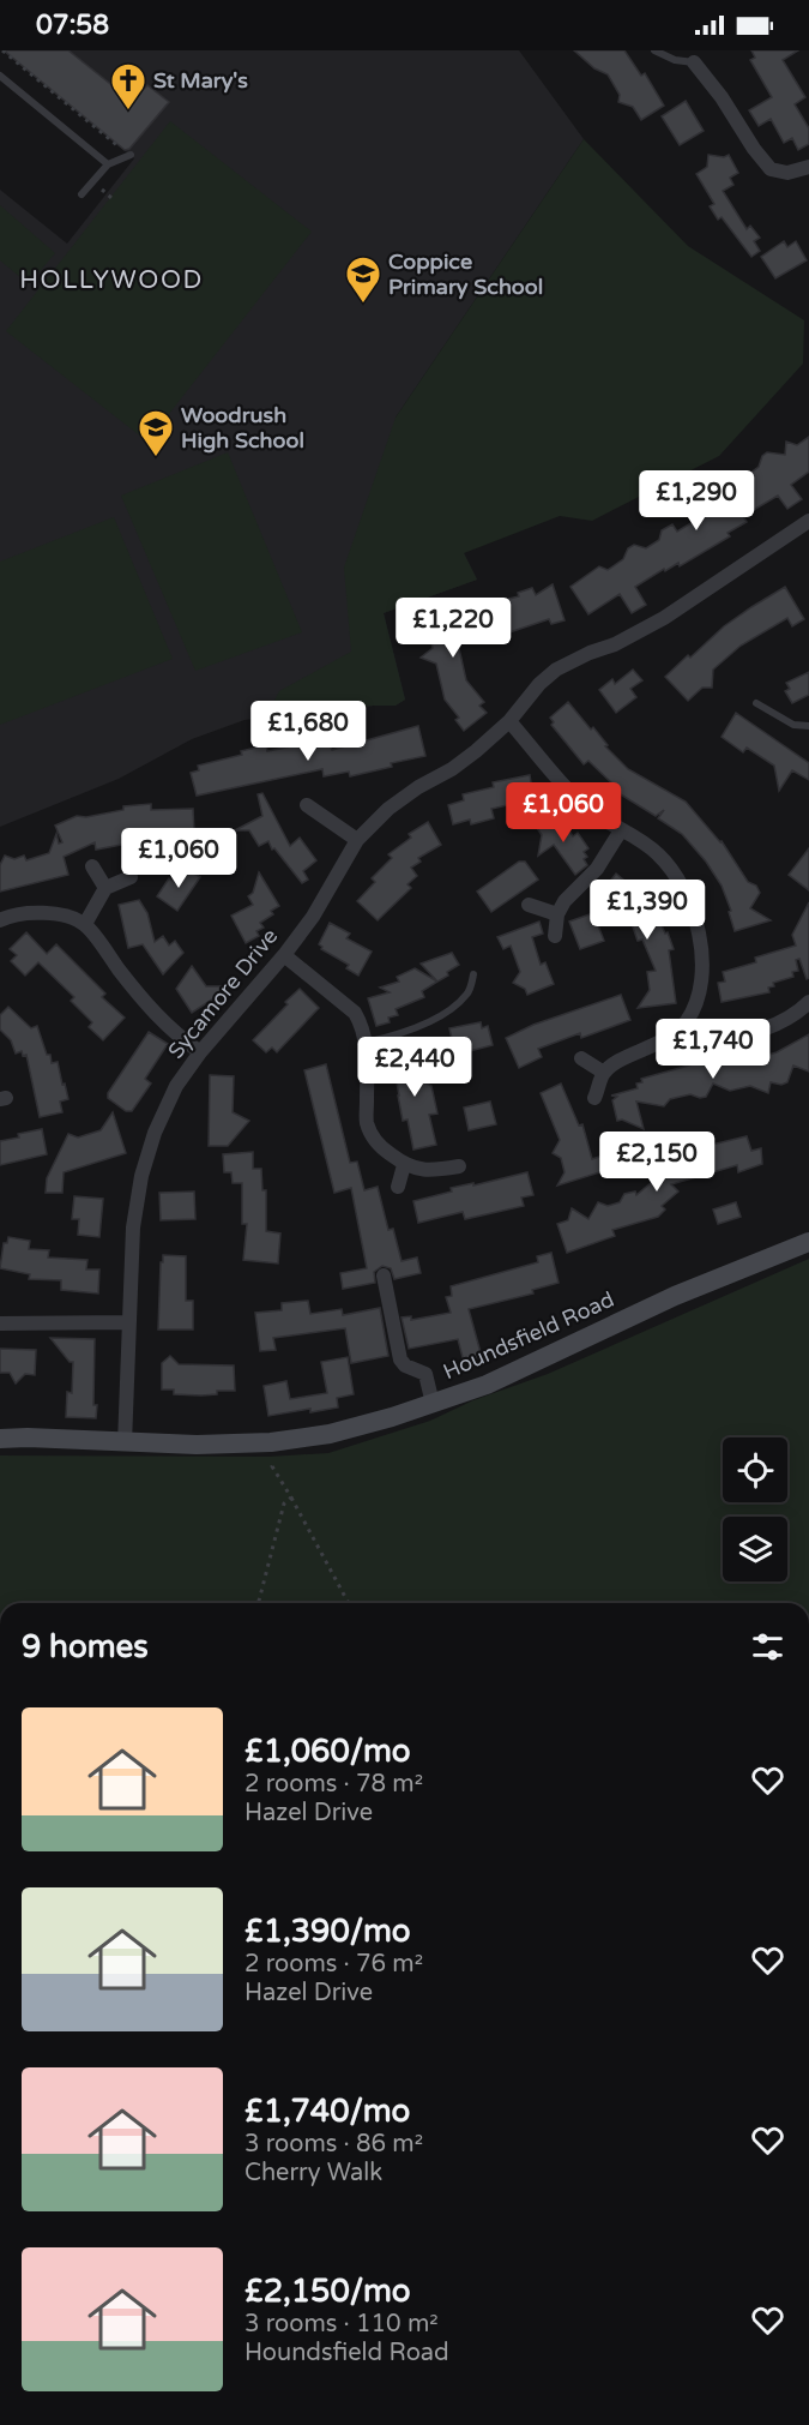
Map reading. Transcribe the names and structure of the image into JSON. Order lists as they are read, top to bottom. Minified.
{"streets":{"street":["Sycamore Drive","Houndsfield Road"]},"crossings":[["Sycamore Drive","Houndsfield Road"]],"districts":["HOLLYWOOD"],"places":{"church":["St Mary's"],"school or university":["Coppice Primary School","Woodrush High School"]},"page":{"status":"07:58","price":["£1,290","£1,220","£1,680","£1,060","£1,060","£1,390","£1,740","£2,440","£2,150"],"heading":"9 homes","list":[{"name":"£1,060/mo","note":"2 rooms · 78 m² · Hazel Drive"},{"name":"£1,390/mo","note":"2 rooms · 76 m² · Hazel Drive"},{"name":"£1,740/mo","note":"3 rooms · 86 m² · Cherry Walk"},{"name":"£2,150/mo","note":"3 rooms · 110 m² · Houndsfield Road"}]}}
